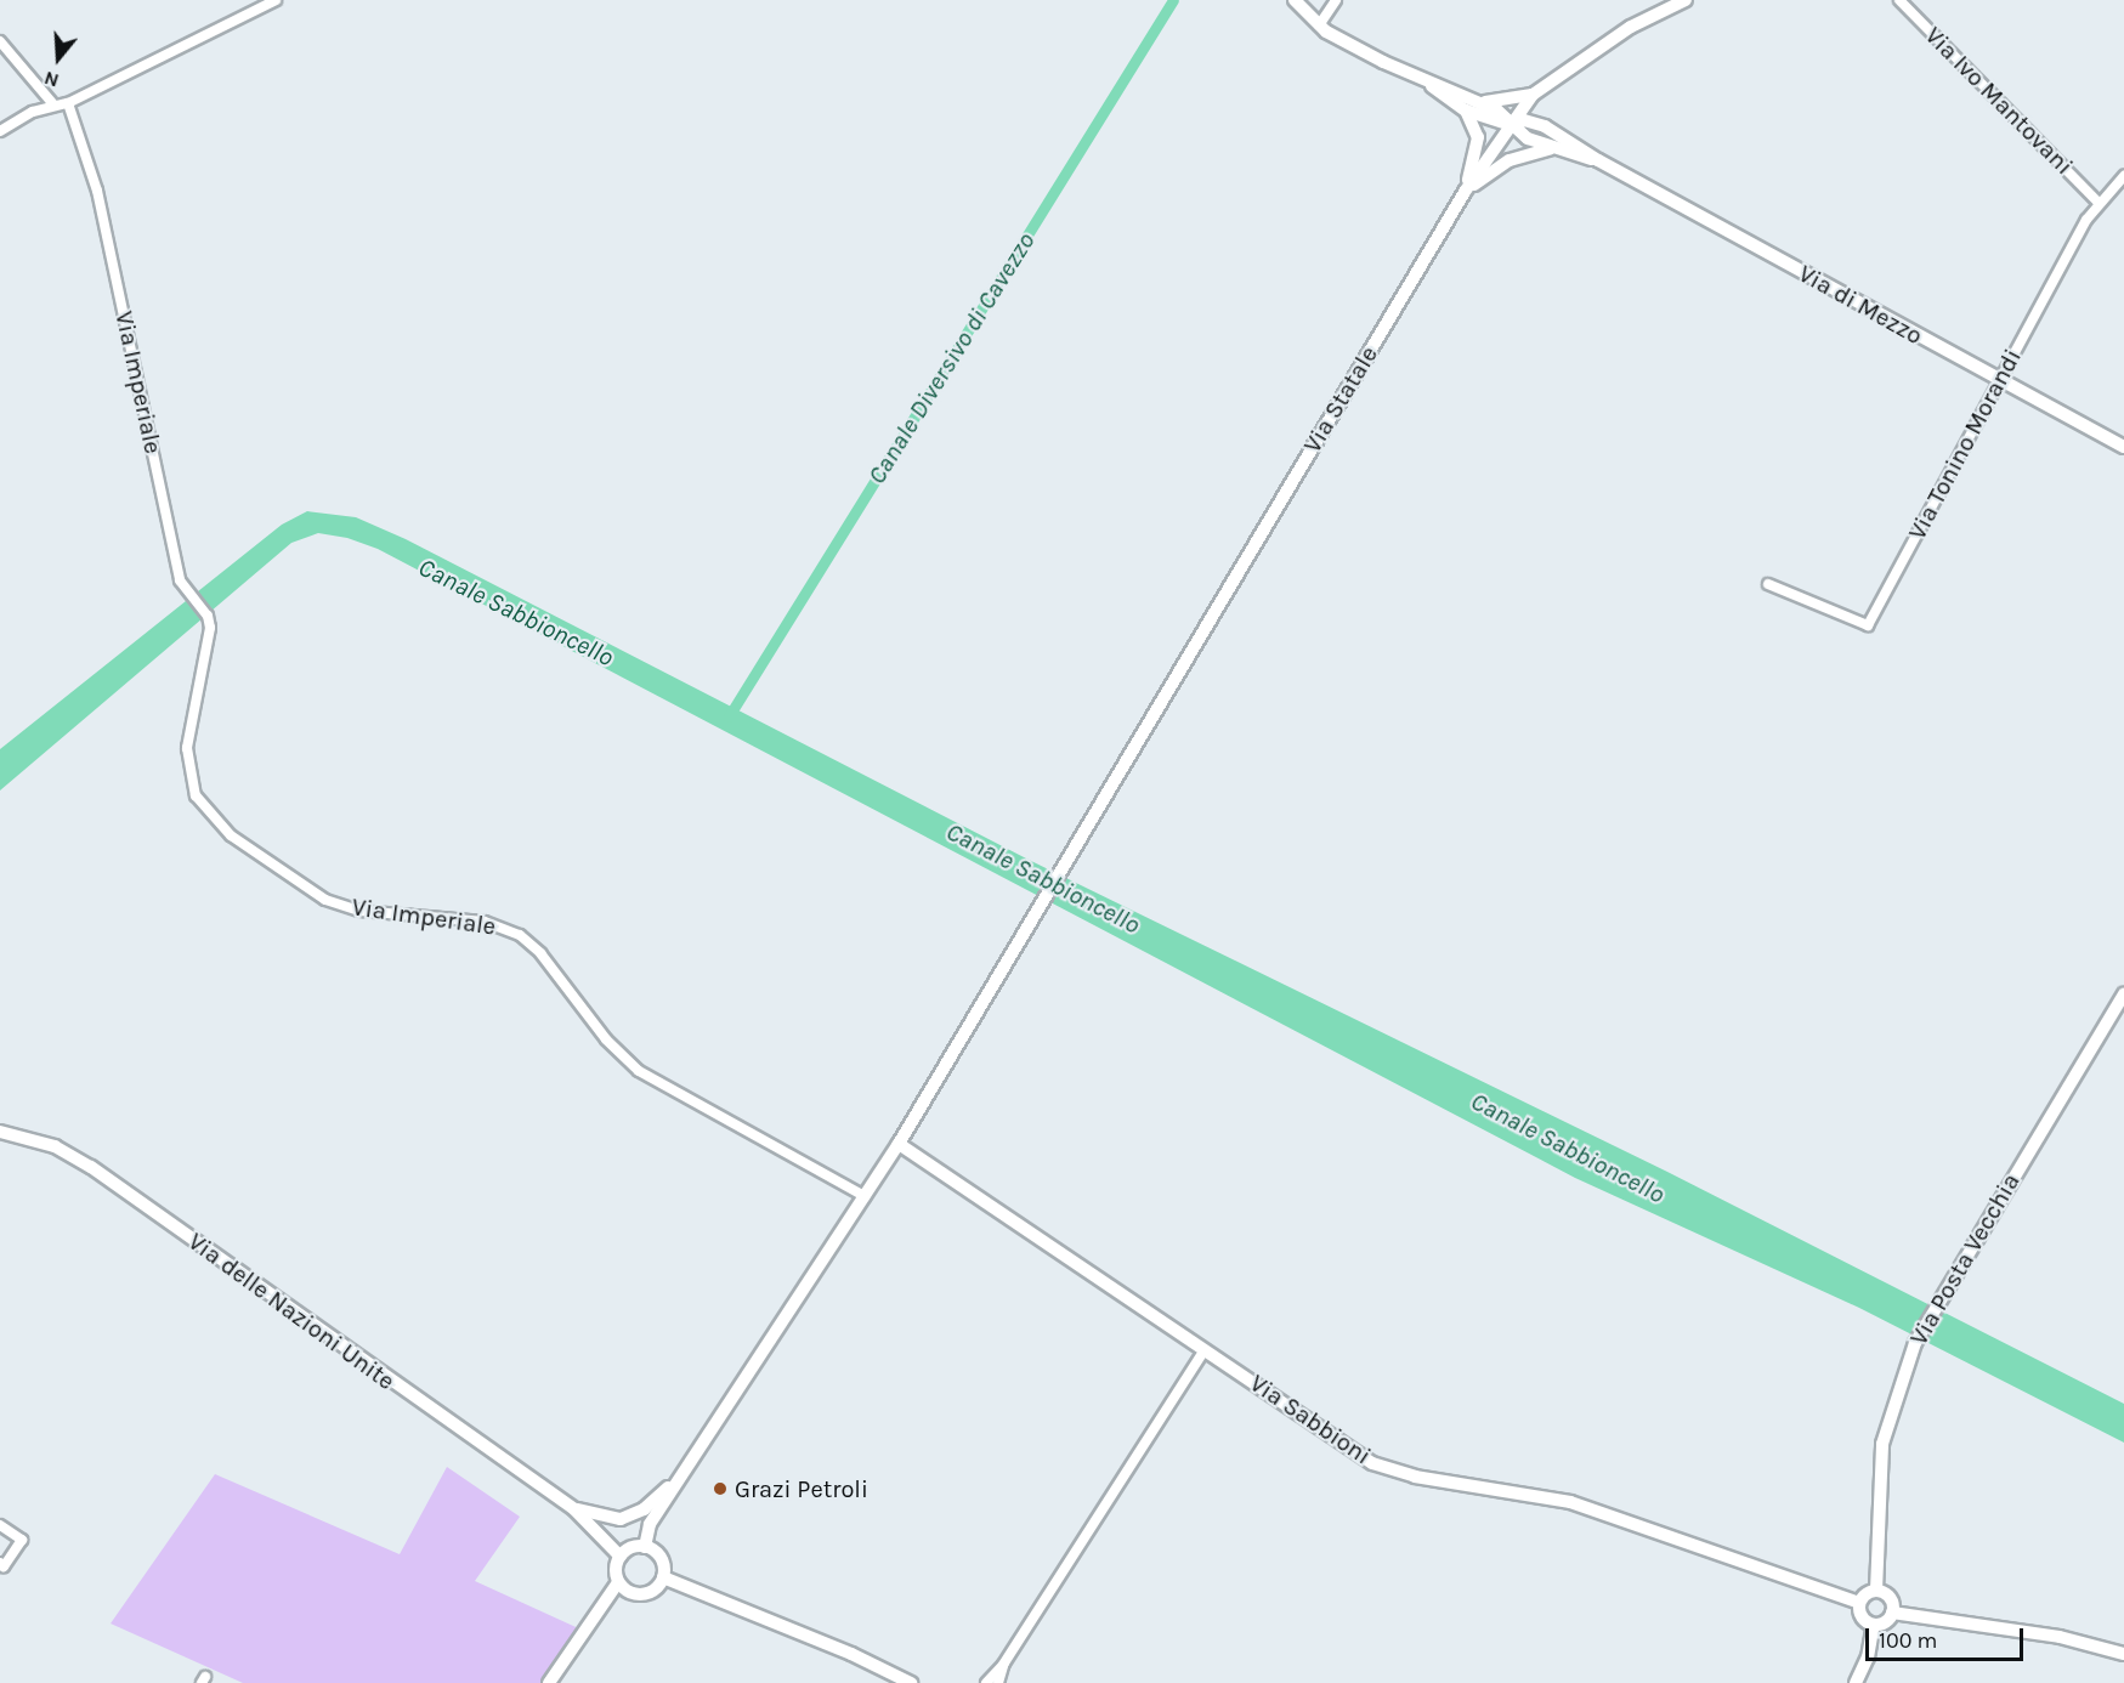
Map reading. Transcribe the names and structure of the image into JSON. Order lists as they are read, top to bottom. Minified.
{"streets":{"street":["Via Ivo Mantovani","Via di Mezzo","Via Imperiale","Via Statale","Via Tonino Morandi","Via Posta Vecchia","Via delle Nazioni Unite","Via Sabbioni"]},"crossings":[["Via Ivo Mantovani","Via Tonino Morandi"],["Via di Mezzo","Via Tonino Morandi"],["Via Imperiale","Via Statale"],["Via Statale","Via delle Nazioni Unite"],["Via Statale","Via Sabbioni"],["Via Posta Vecchia","Via Sabbioni"]],"water":["Canale Diversivo di Cavezzo","Canale Sabbioncello"],"places":["Grazi Petroli"],"scale_bar":"100 m","north":"bottom"}
